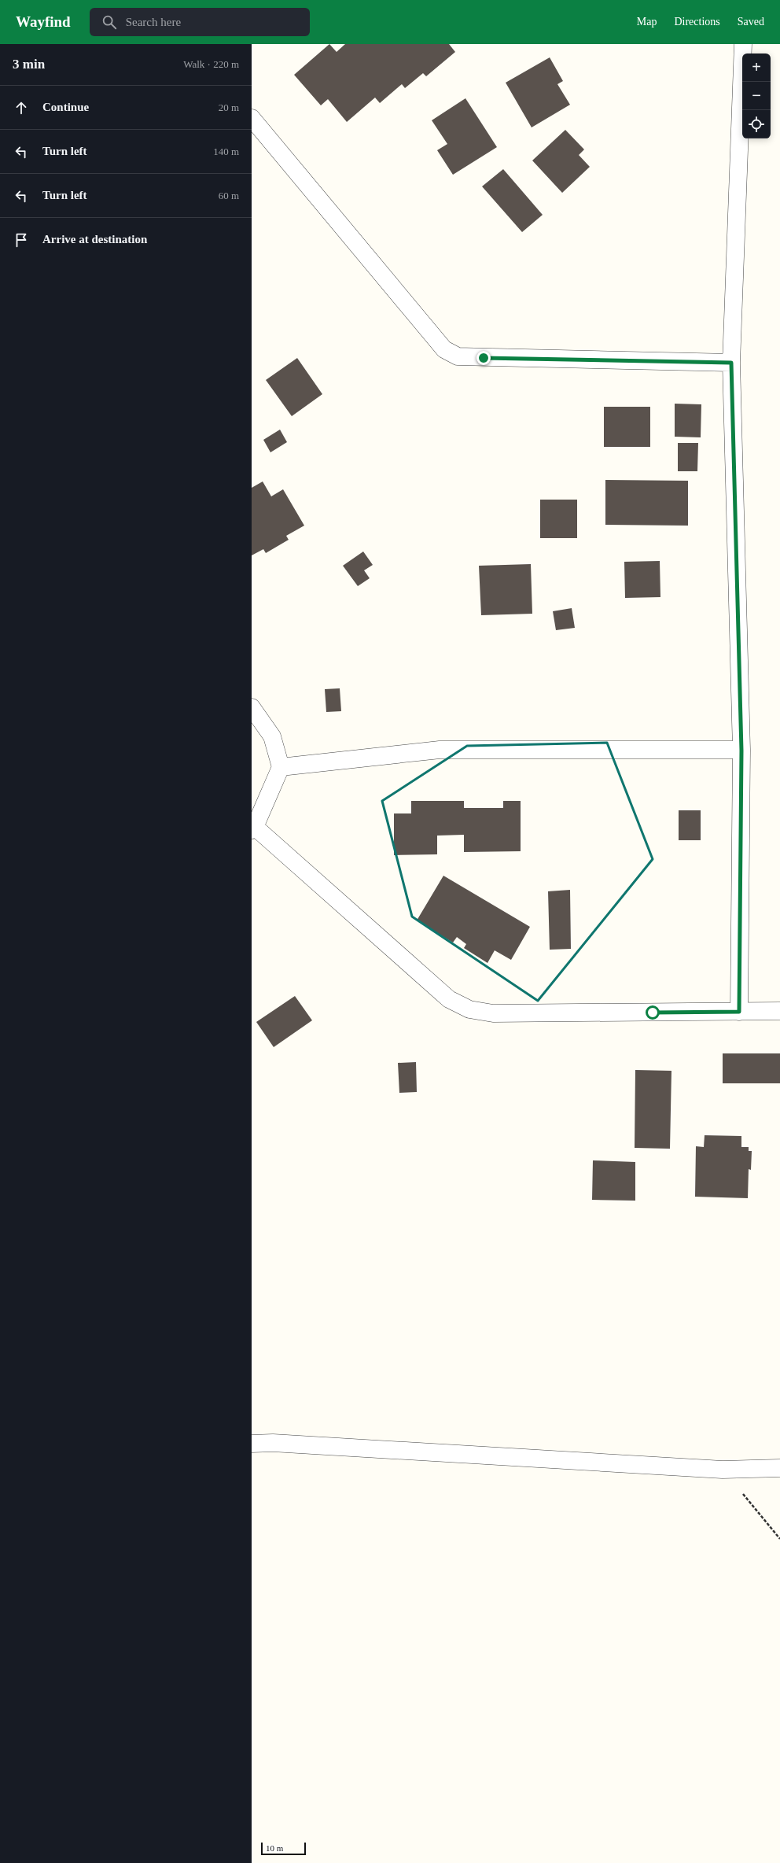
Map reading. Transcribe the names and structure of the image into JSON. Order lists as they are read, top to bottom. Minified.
{"scale_bar":"10 m","page":{"header":"Wayfind","search":"Search here","nav":["Map","Directions","Saved"],"heading":["3 min","Walk · 220 m"],"map_buttons":["+","−"],"list":[["Continue","20 m"],["Turn left","140 m"],["Turn left","60 m"],"Arrive at destination"],"scale":"10 m"}}
